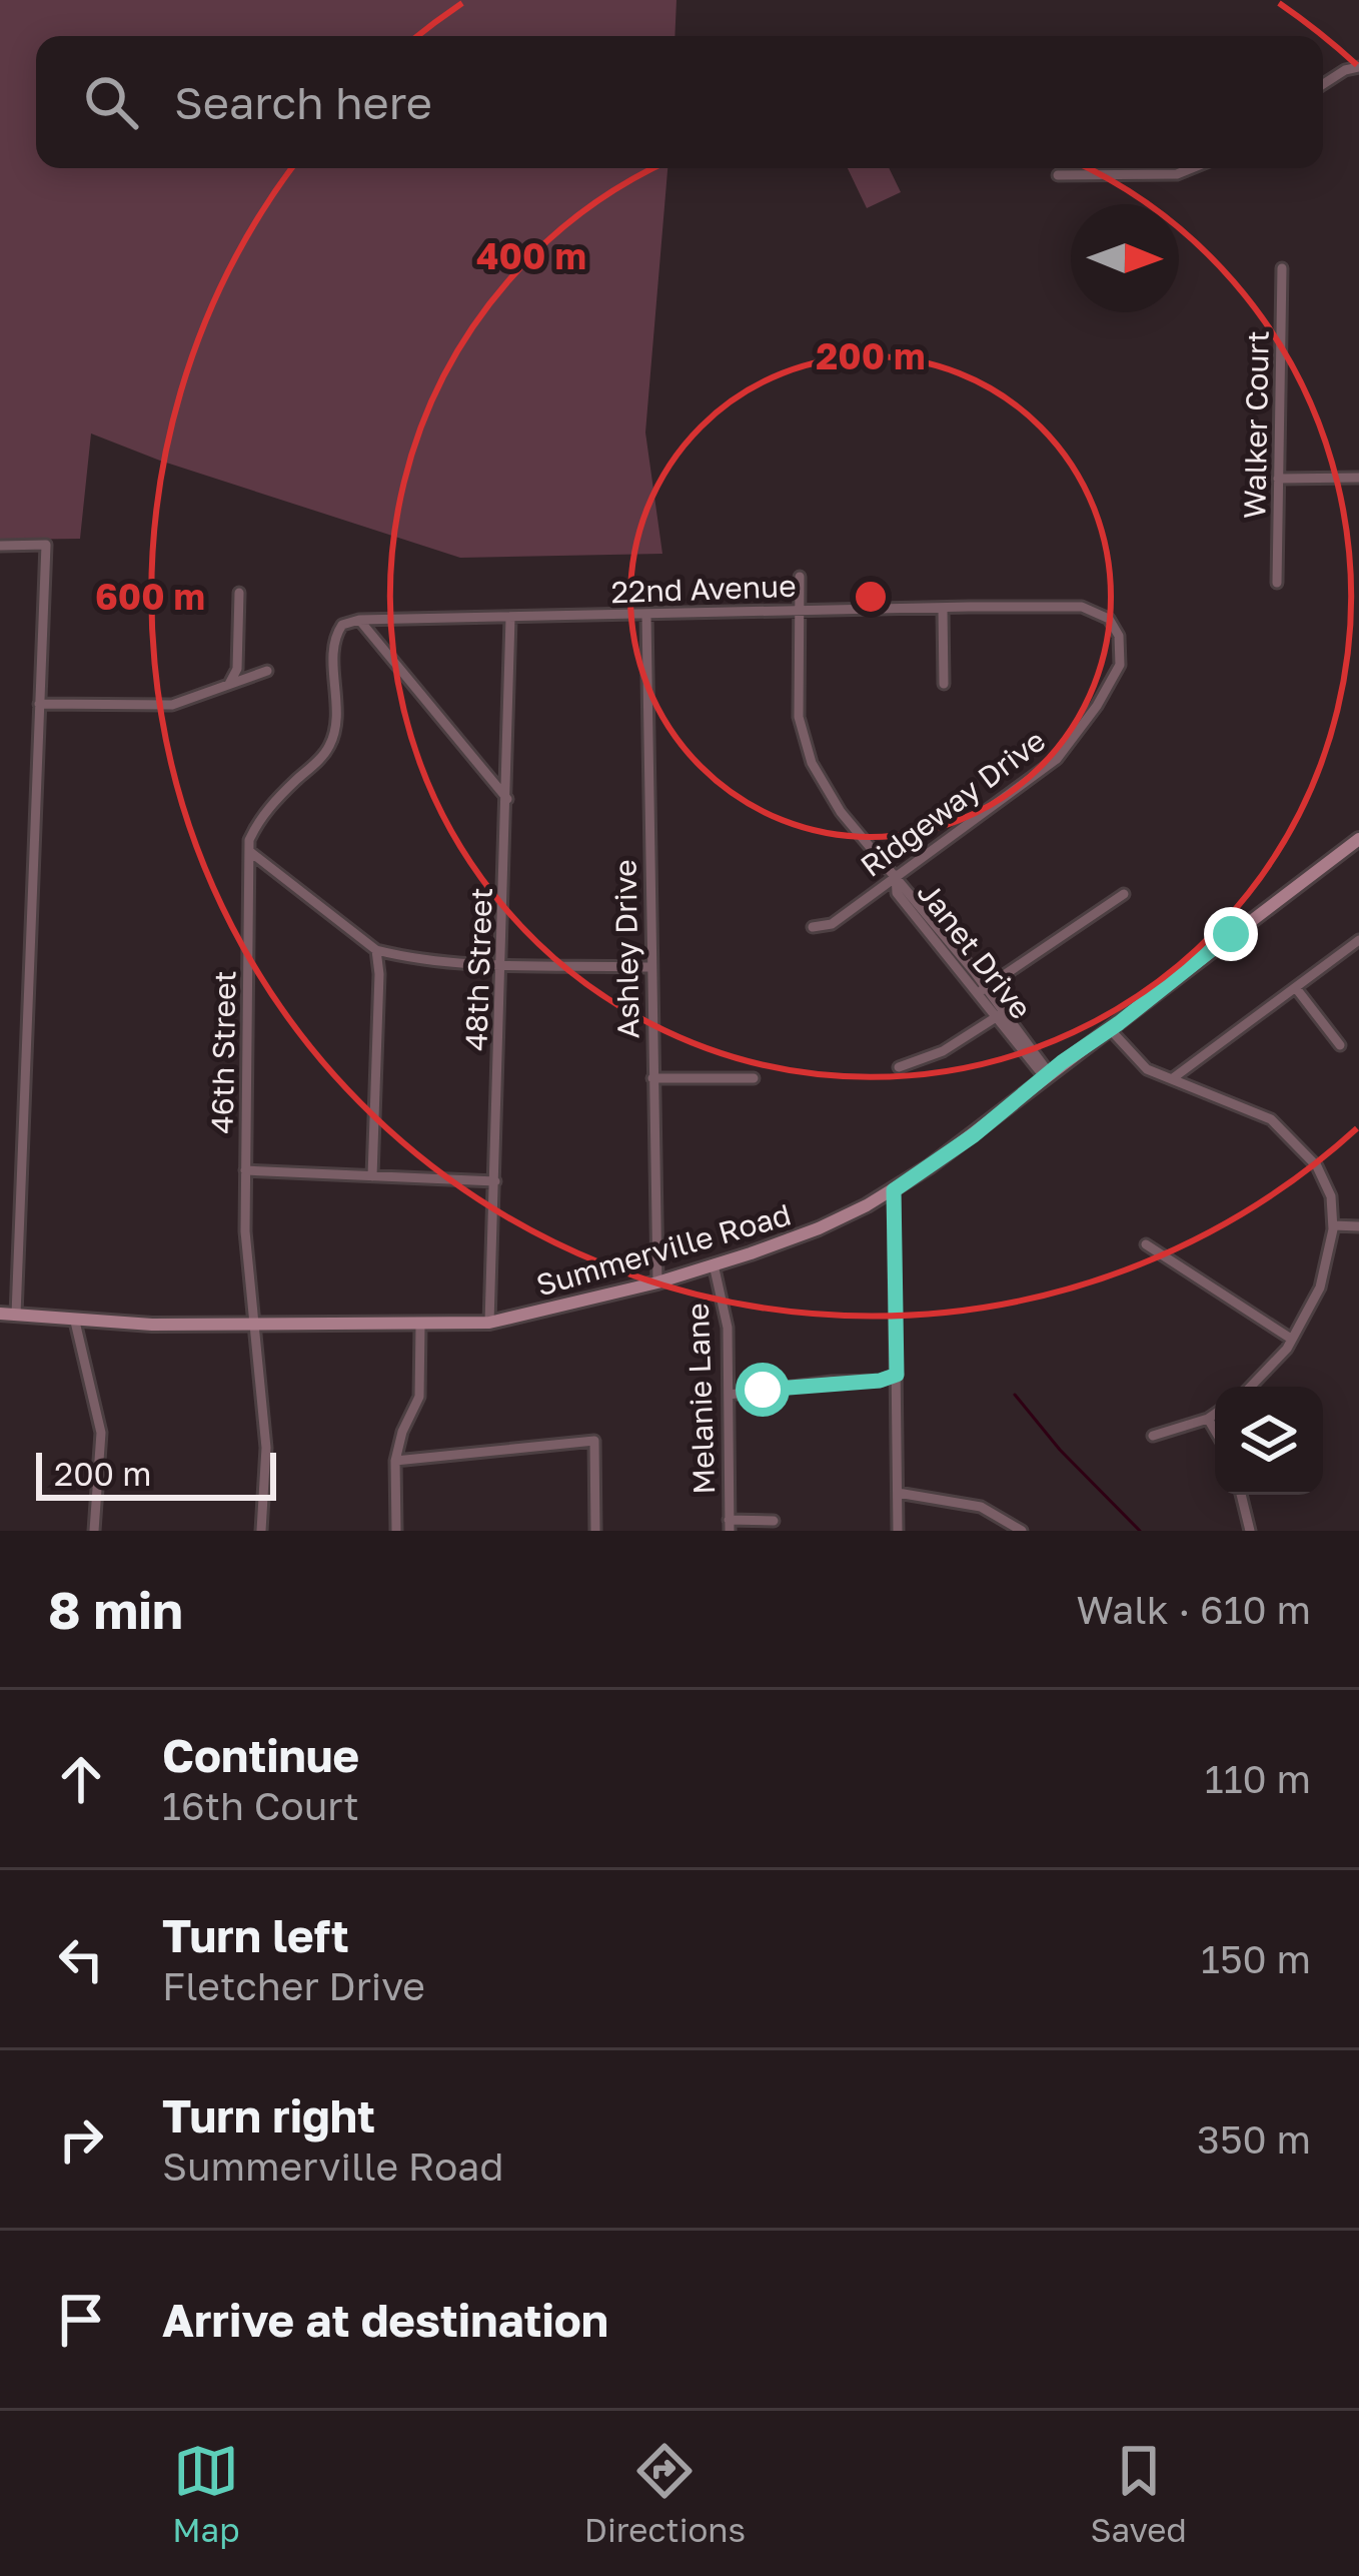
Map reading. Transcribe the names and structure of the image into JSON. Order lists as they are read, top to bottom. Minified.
{"streets":{"main road":["Summerville Road"],"street":["Walker Court","22nd Avenue","Ridgeway Drive","Ashley Drive","Janet Drive","48th Street","46th Street","Melanie Lane"]},"crossings":[["22nd Avenue","Ridgeway Drive"],["22nd Avenue","Ashley Drive"],["22nd Avenue","Janet Drive"],["22nd Avenue","48th Street"],["22nd Avenue","46th Street"],["Ridgeway Drive","Janet Drive"],["Ashley Drive","Summerville Road"],["Janet Drive","Summerville Road"],["48th Street","Summerville Road"],["46th Street","Summerville Road"],["Summerville Road","Melanie Lane"]],"scale_bar":"200 m","north":"right","page":{"search":"Search here","scale":"200 m","heading":["8 min","Walk · 610 m"],"list":[["Continue","16th Court","110 m"],["Turn left","Fletcher Drive","150 m"],["Turn right","Summerville Road","350 m"],"Arrive at destination"],"nav":["Map","Directions","Saved"]},"rings":["400 m","200 m","600 m"]}
